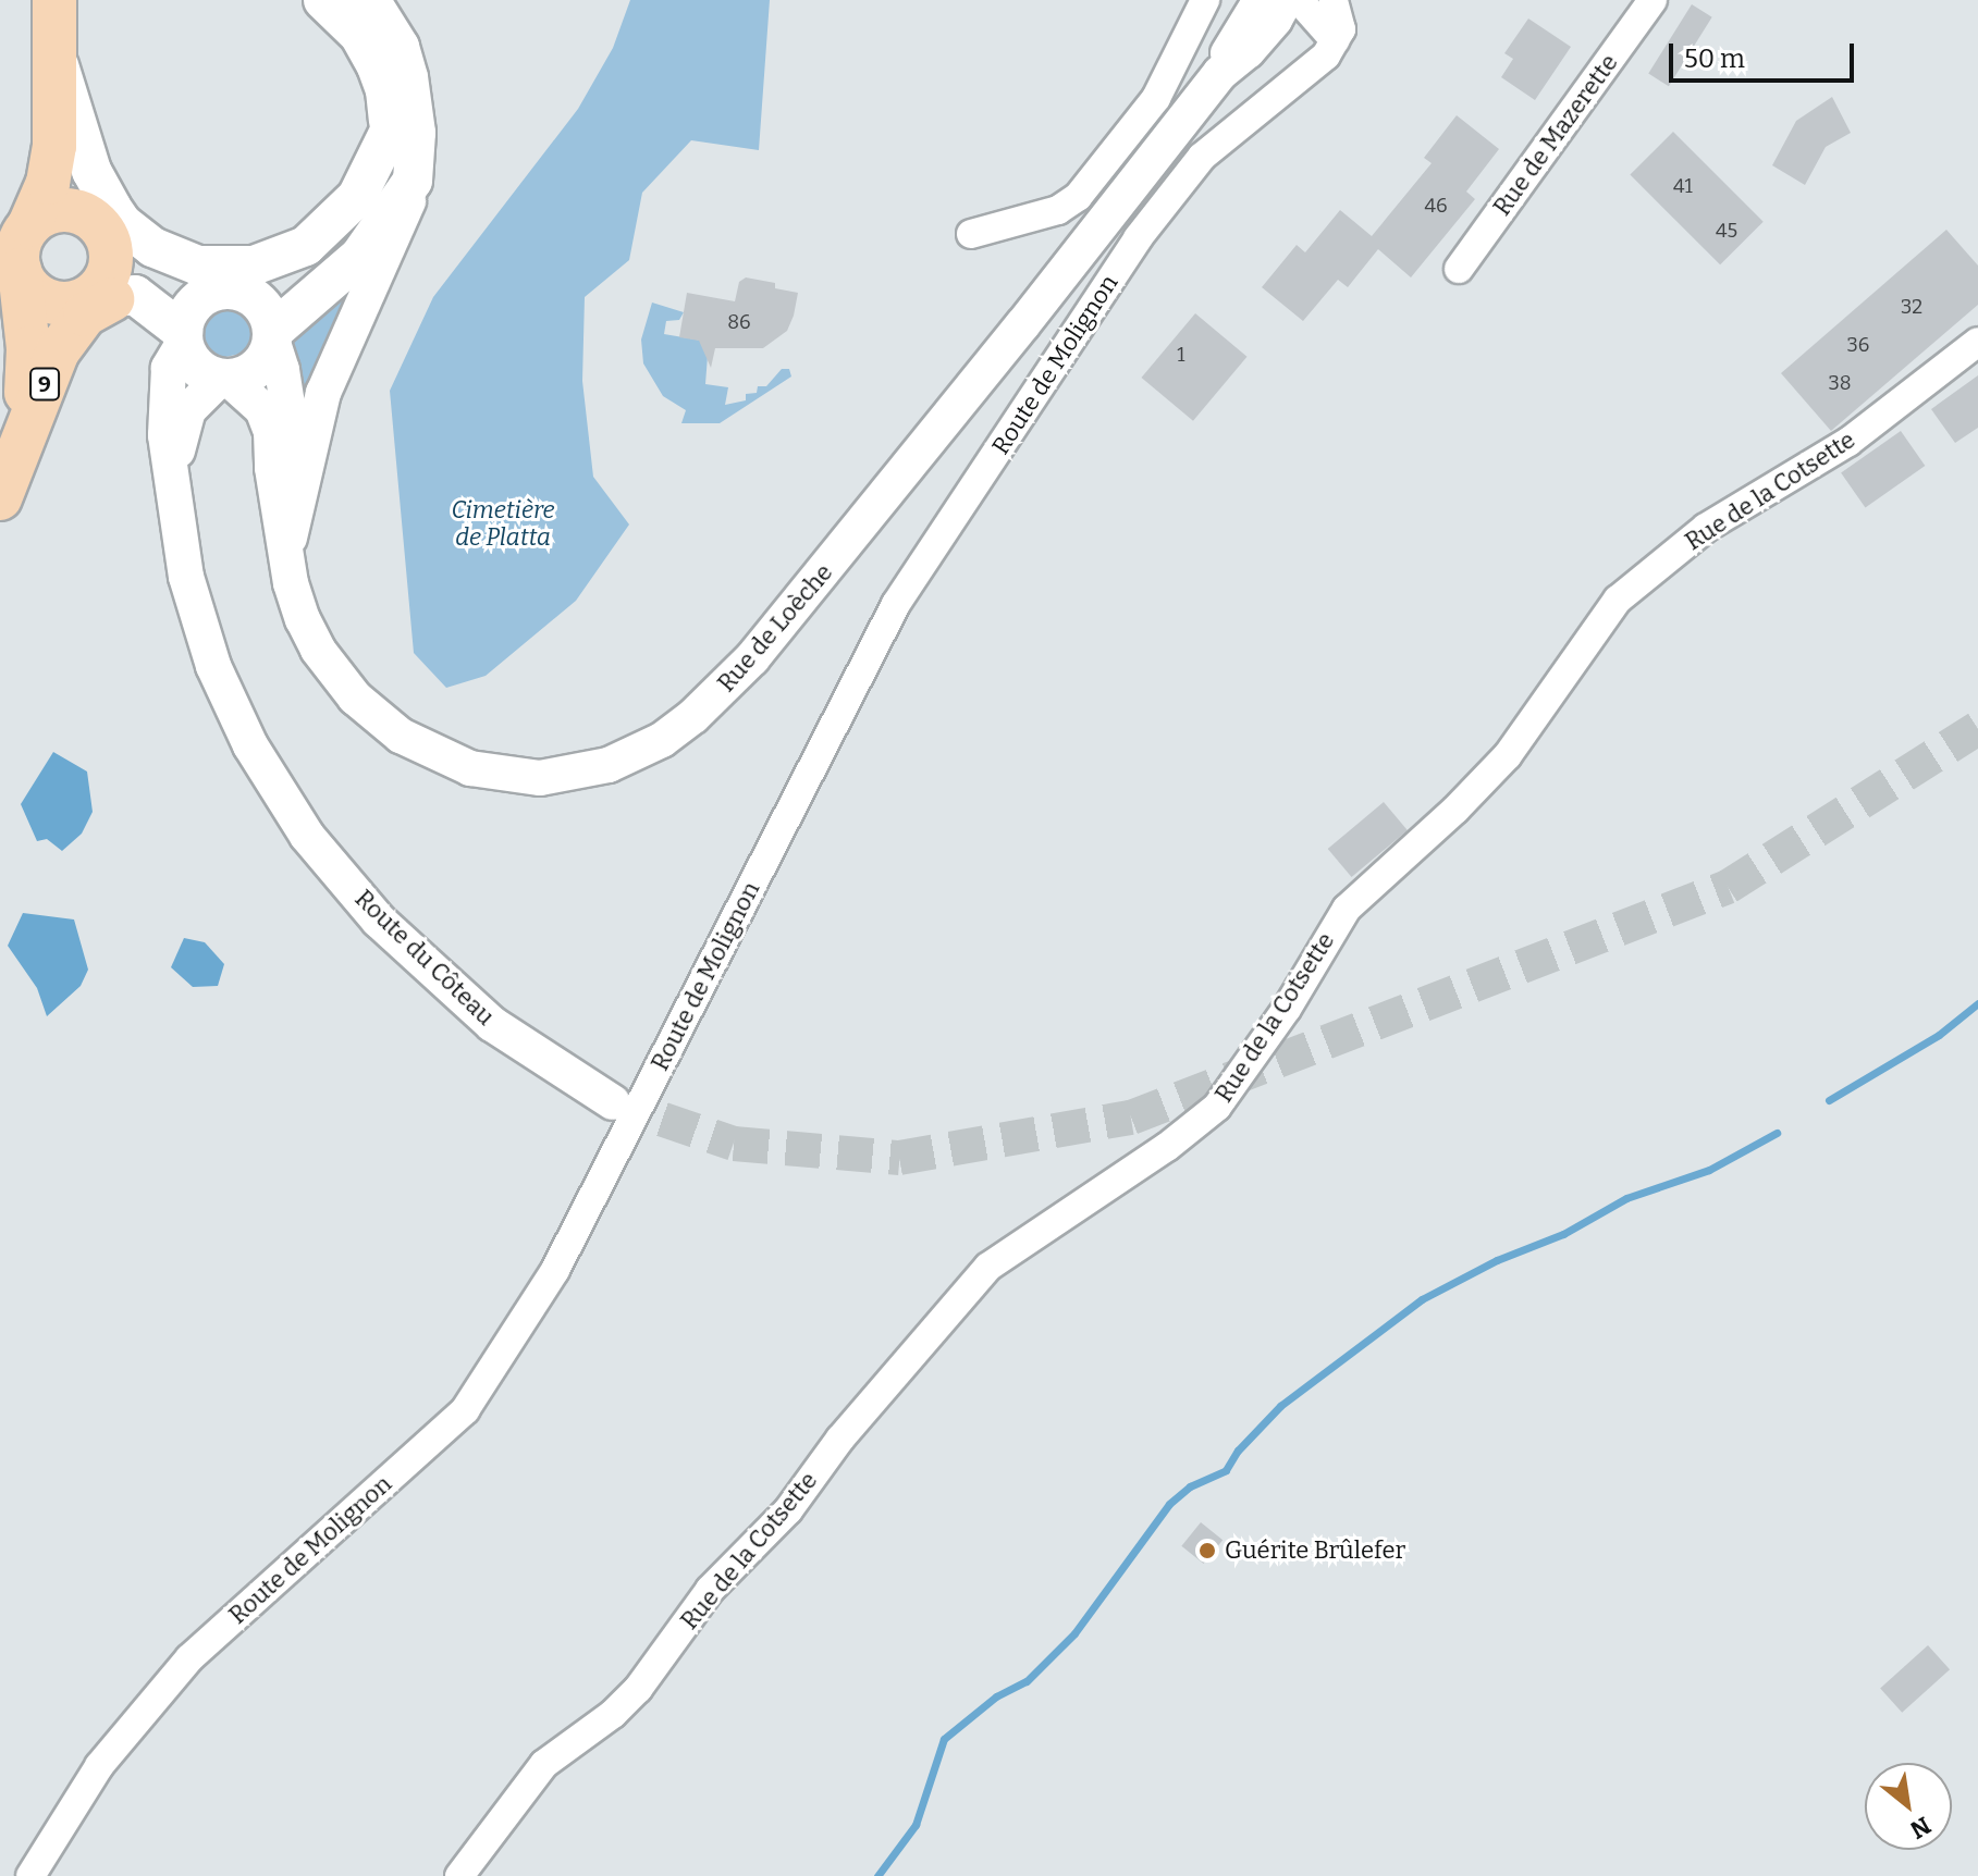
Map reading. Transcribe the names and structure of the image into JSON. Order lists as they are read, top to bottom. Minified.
{"streets":{"main road":["9"],"street":["Rue de Mazerette","Route de Molignon","Rue de la Cotsette","Rue de Loèche","Route du Côteau"]},"crossings":[["Route de Molignon","Rue de Loèche"],["Rue de Loèche","Route du Côteau"]],"parks":["Cimetière de Platta"],"places":["Guérite Brûlefer"],"house_numbers":["41","46","45","32","86","36","1","38"],"scale_bar":"50 m","north":"bottom right"}
